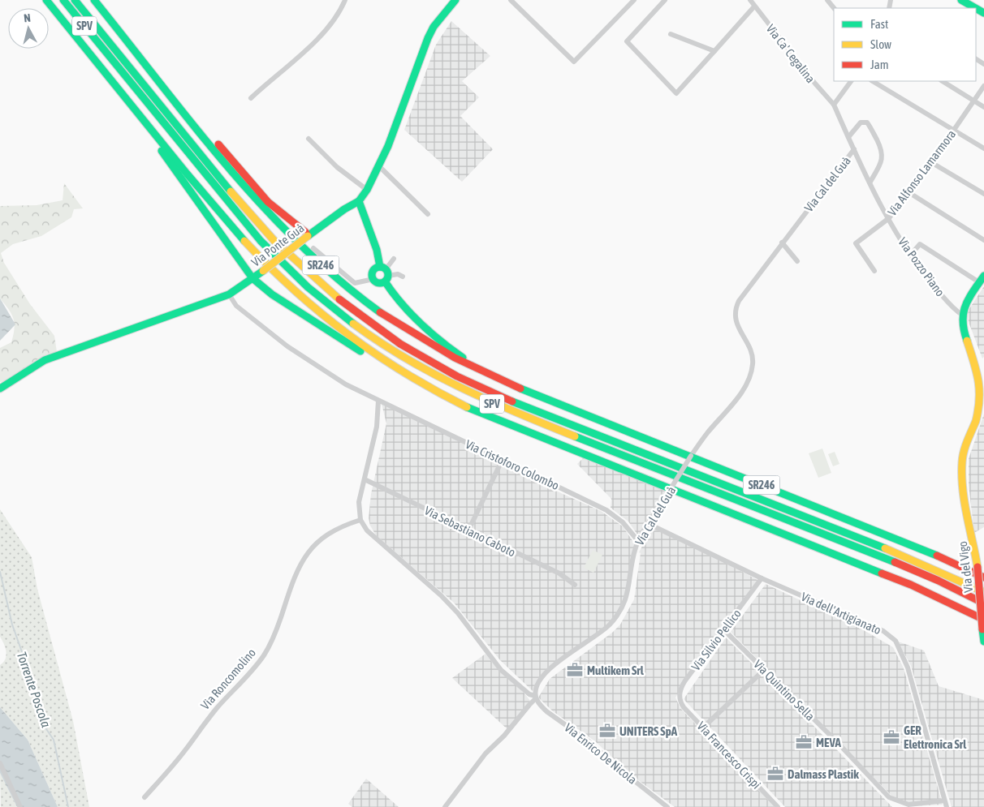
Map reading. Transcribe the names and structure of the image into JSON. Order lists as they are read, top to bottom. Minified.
{"streets":{"main road":["SPV","Via Ponte Guà","SR246","Via del Vigo"],"street":["Via Ca' Cegalina","Via Alfonso Lamarmora","Via Cal del Guà","Via Pozzo Piano","Via Cristoforo Colombo","Via Sebastiano Caboto","Via dell'Artigianato","Via Silvio Pellico","Via Roncomolino","Via Quintino Sella","Via Enrico De Nicola","Via Francesco Crispi"]},"crossings":[["Via Ca' Cegalina","Via Cal del Guà"],["Via Alfonso Lamarmora","Via Pozzo Piano"],["Via Cal del Guà","Via Pozzo Piano"],["Via Cal del Guà","Via Cristoforo Colombo"],["Via Cal del Guà","Via dell'Artigianato"],["Via Cal del Guà","Via Enrico De Nicola"],["Via Ponte Guà","Via Cristoforo Colombo"],["Via dell'Artigianato","Via Silvio Pellico"],["Via dell'Artigianato","Via Quintino Sella"],["Via Silvio Pellico","Via Quintino Sella"],["Via Silvio Pellico","Via Francesco Crispi"]],"water":["Torrente Poscola"],"places":{"office":["Multikem Srl","UNITERS SpA","GER Elettronica Srl","MEVA","Dalmass Plastik"]},"legend":["Fast","Slow","Jam"],"north":"top"}
